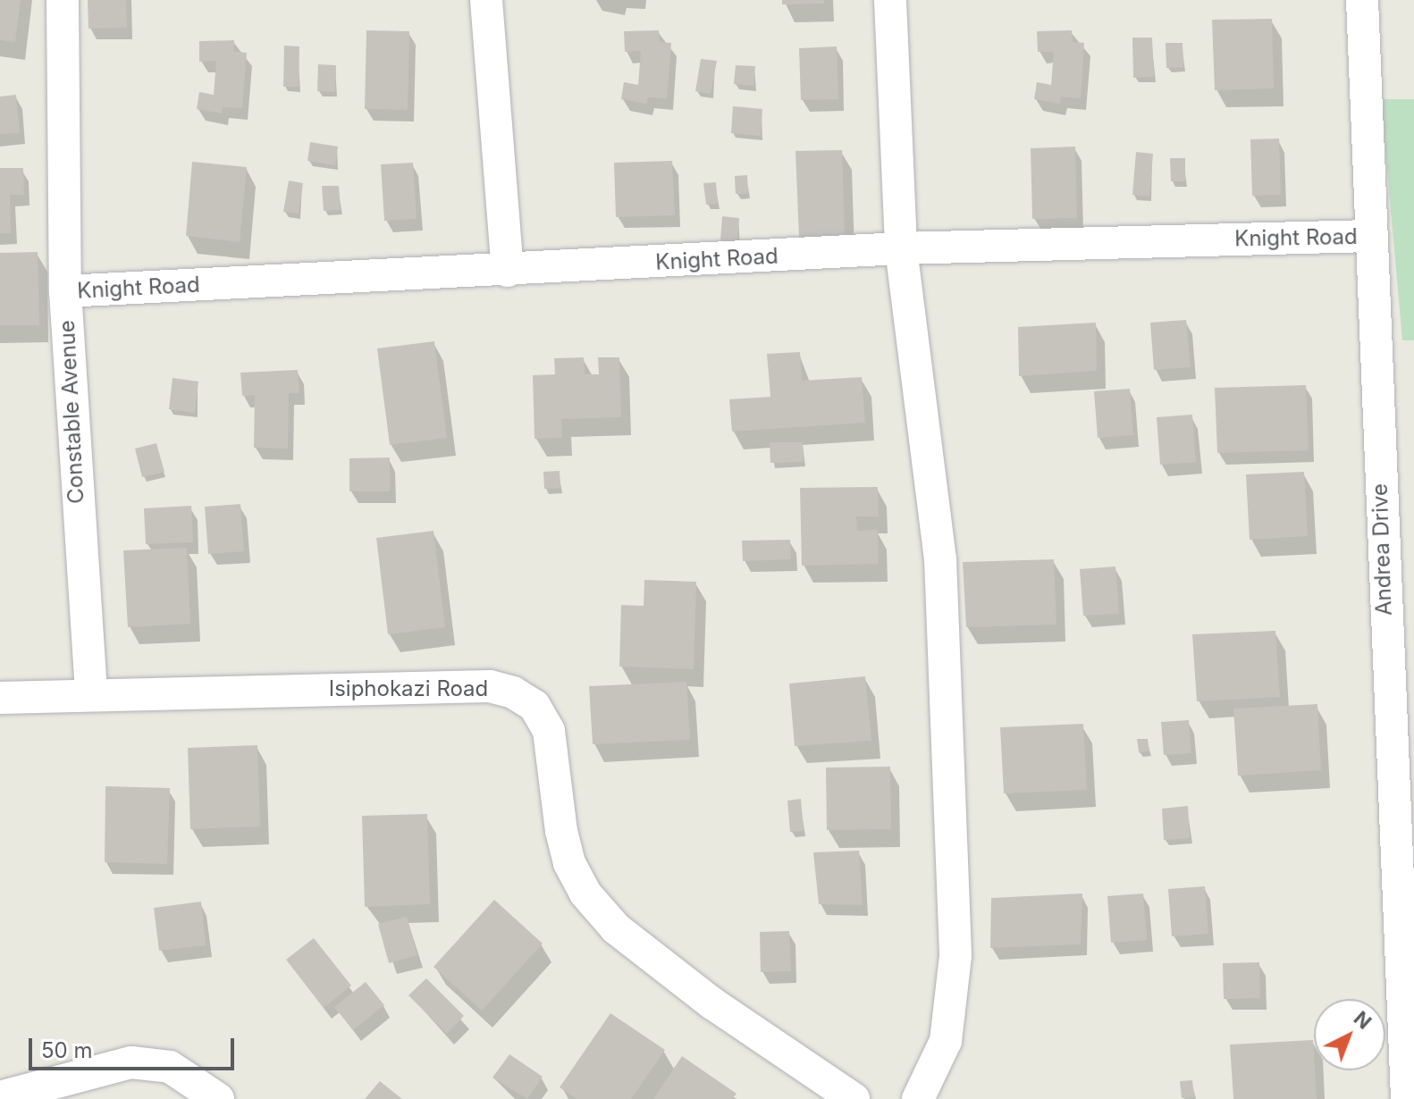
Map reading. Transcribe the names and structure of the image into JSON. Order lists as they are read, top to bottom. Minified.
{"streets":{"street":["Knight Road","Constable Avenue","Andrea Drive","Isiphokazi Road"]},"crossings":[["Knight Road","Constable Avenue"],["Knight Road","Andrea Drive"],["Constable Avenue","Isiphokazi Road"]],"scale_bar":"50 m","north":"top right"}
